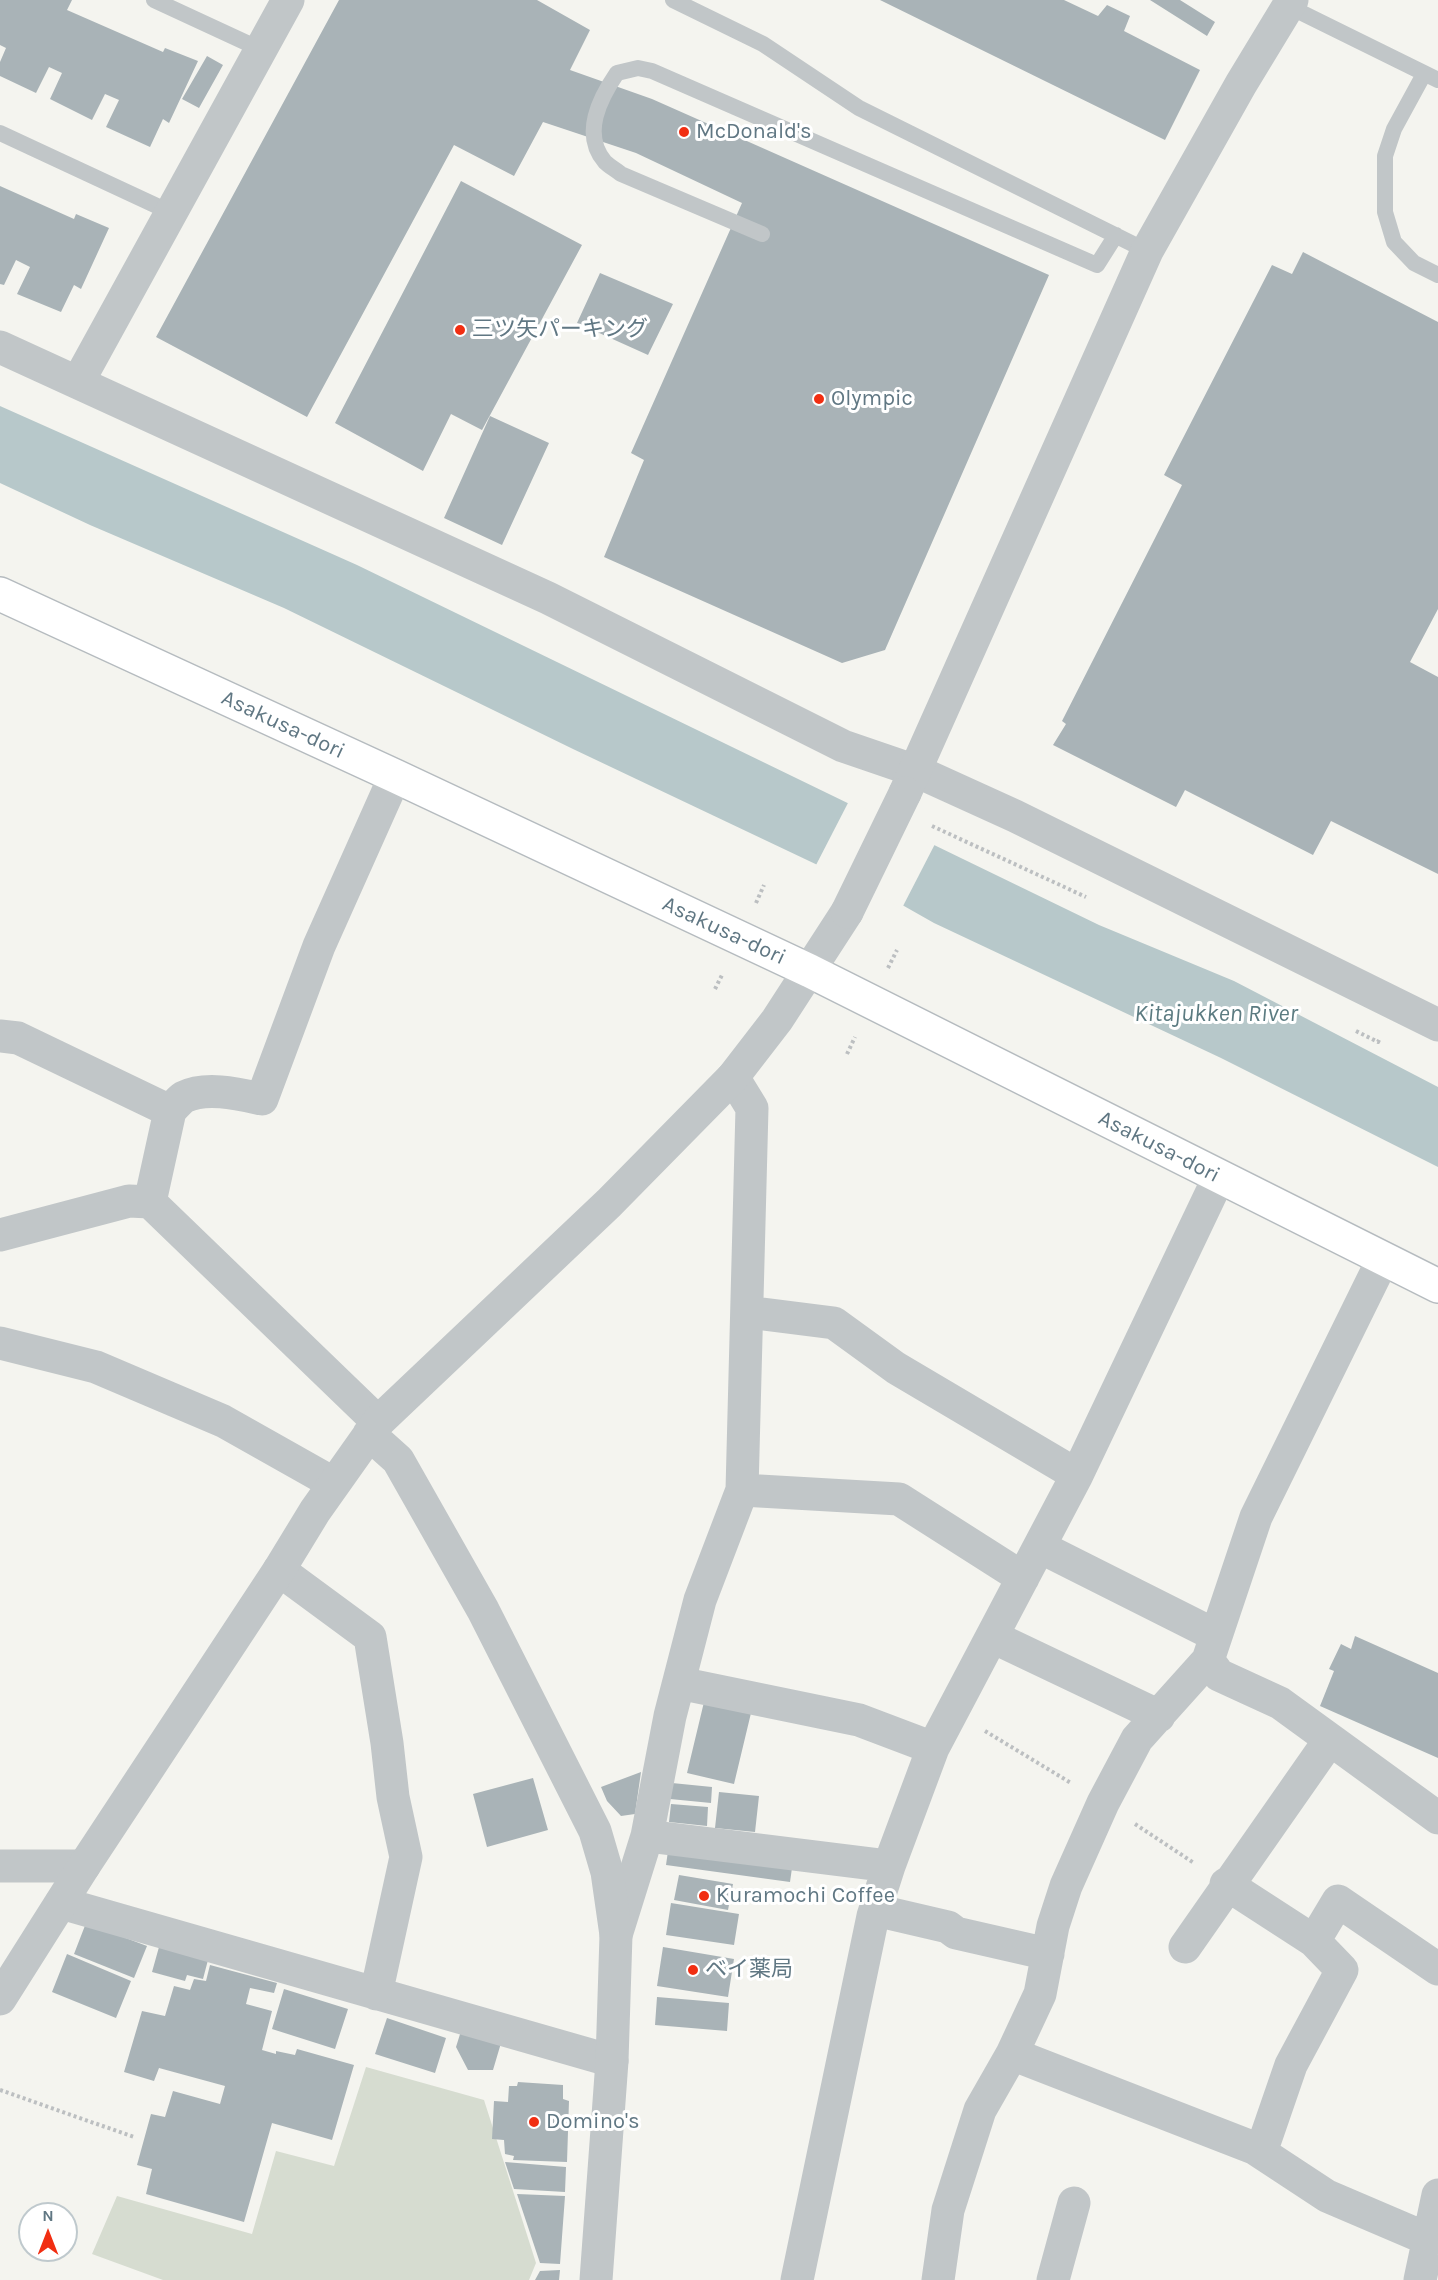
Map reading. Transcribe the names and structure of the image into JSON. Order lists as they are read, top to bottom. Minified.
{"streets":{"main road":["Asakusa-dori"]},"water":["Kitajukken River"],"places":["McDonald's","三ツ矢パーキング","Olympic","Kuramochi Coffee","ベイ薬局","Domino's"],"north":"top"}
